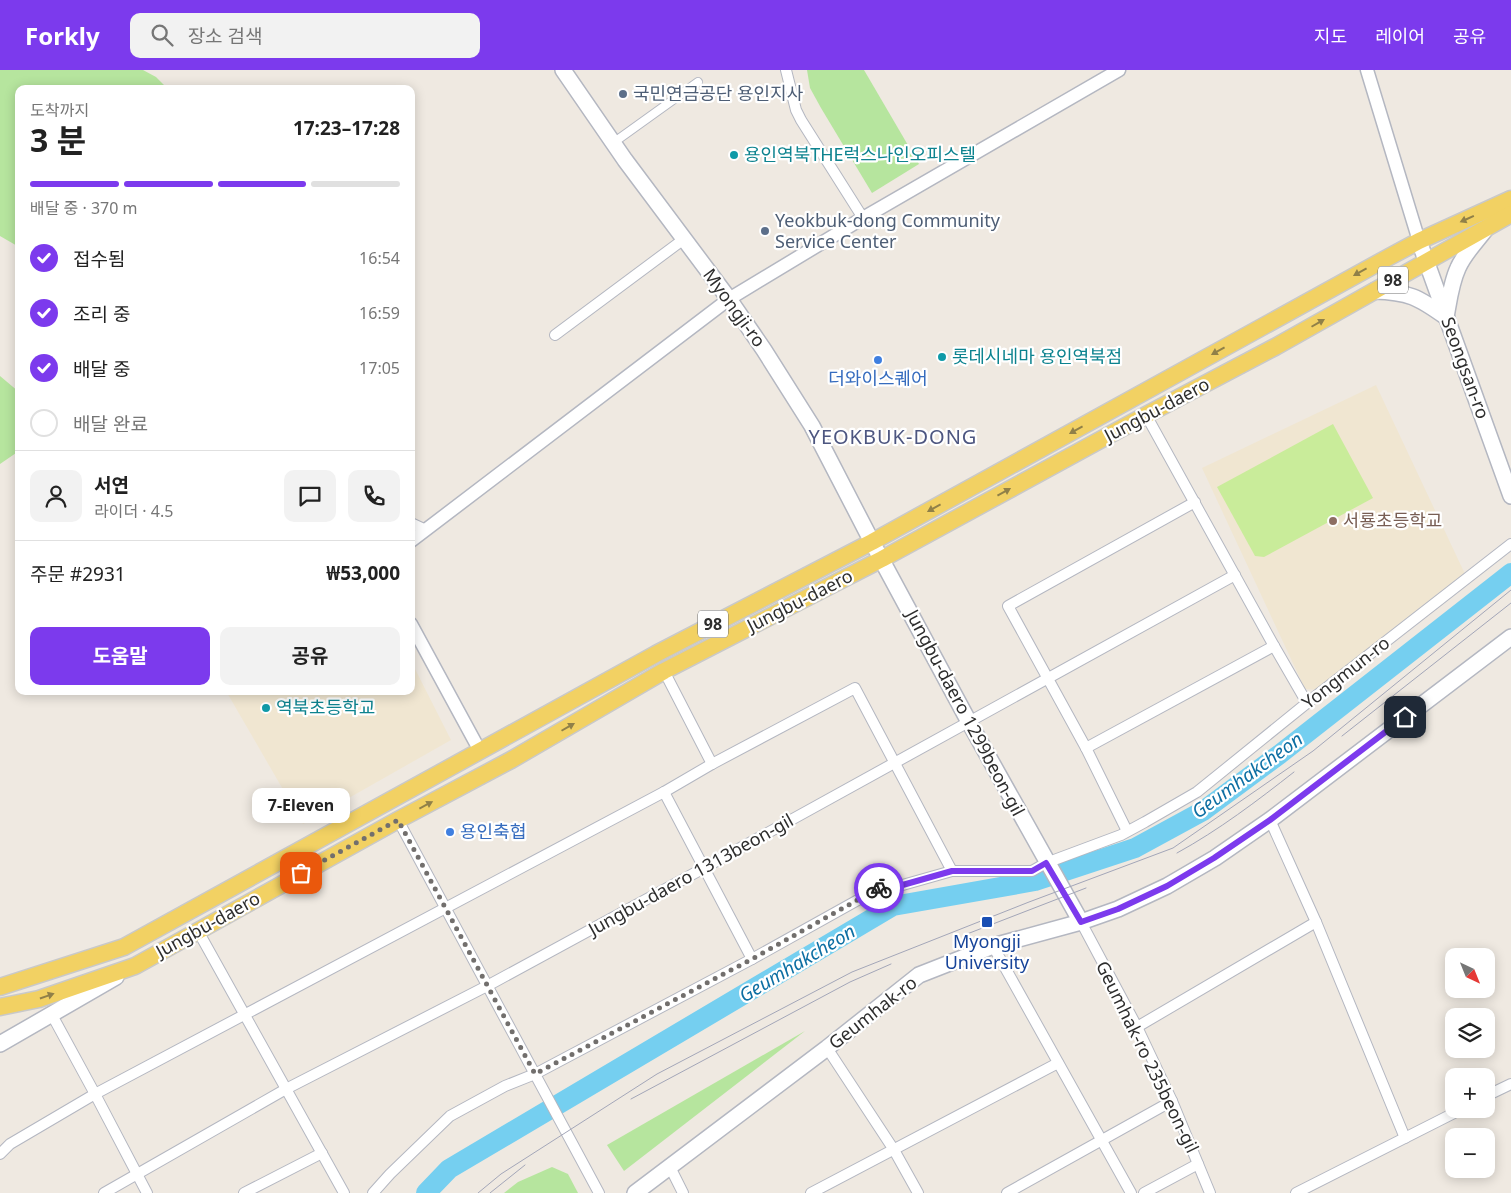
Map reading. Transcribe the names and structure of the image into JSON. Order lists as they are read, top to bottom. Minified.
{"streets":{"main road":["98","Myongji-ro","Seongsan-ro","Jungbu-daero","Jungbu-daero 1299beon-gil","Geumhak-ro"],"street":["Yongmun-ro","Jungbu-daero 1313beon-gil","Geumhak-ro 235beon-gil"]},"crossings":[["Myongji-ro","Jungbu-daero"],["Myongji-ro","Jungbu-daero 1299beon-gil"],["Seongsan-ro","Jungbu-daero"],["Jungbu-daero","Jungbu-daero 1299beon-gil"],["Yongmun-ro","Jungbu-daero 1299beon-gil"],["Jungbu-daero 1299beon-gil","Jungbu-daero 1313beon-gil"],["Jungbu-daero 1299beon-gil","Geumhak-ro"],["Jungbu-daero 1299beon-gil","Geumhak-ro 235beon-gil"],["Geumhak-ro","Geumhak-ro 235beon-gil"]],"districts":["YEOKBUK-DONG"],"water":["Geumhakcheon"],"places":{"other":["국민연금공단 용인지사","용인역북THE럭스나인오피스텔","Yeokbuk-dong Community Service Center","롯데시네마 용인역북점","더와이스퀘어","서룡초등학교","역북초등학교","용인축협","7-Eleven"],"transit":["Myongji University"]},"north":"bottom right","page":{"header":"Forkly","search":"장소 검색","nav":["지도","레이어","공유"],"heading":["3 분","도착까지","17:23–17:28"],"panel":["서연","라이더 · 4.5","주문 #2931","₩53,000"],"bar":"배달 중 · 370 m","list":[["접수됨","16:54"],["조리 중","16:59"],["배달 중","17:05"],"배달 완료"],"buttons":["도움말","공유"],"bubble":"7-Eleven","map_buttons":["+","−"]}}
